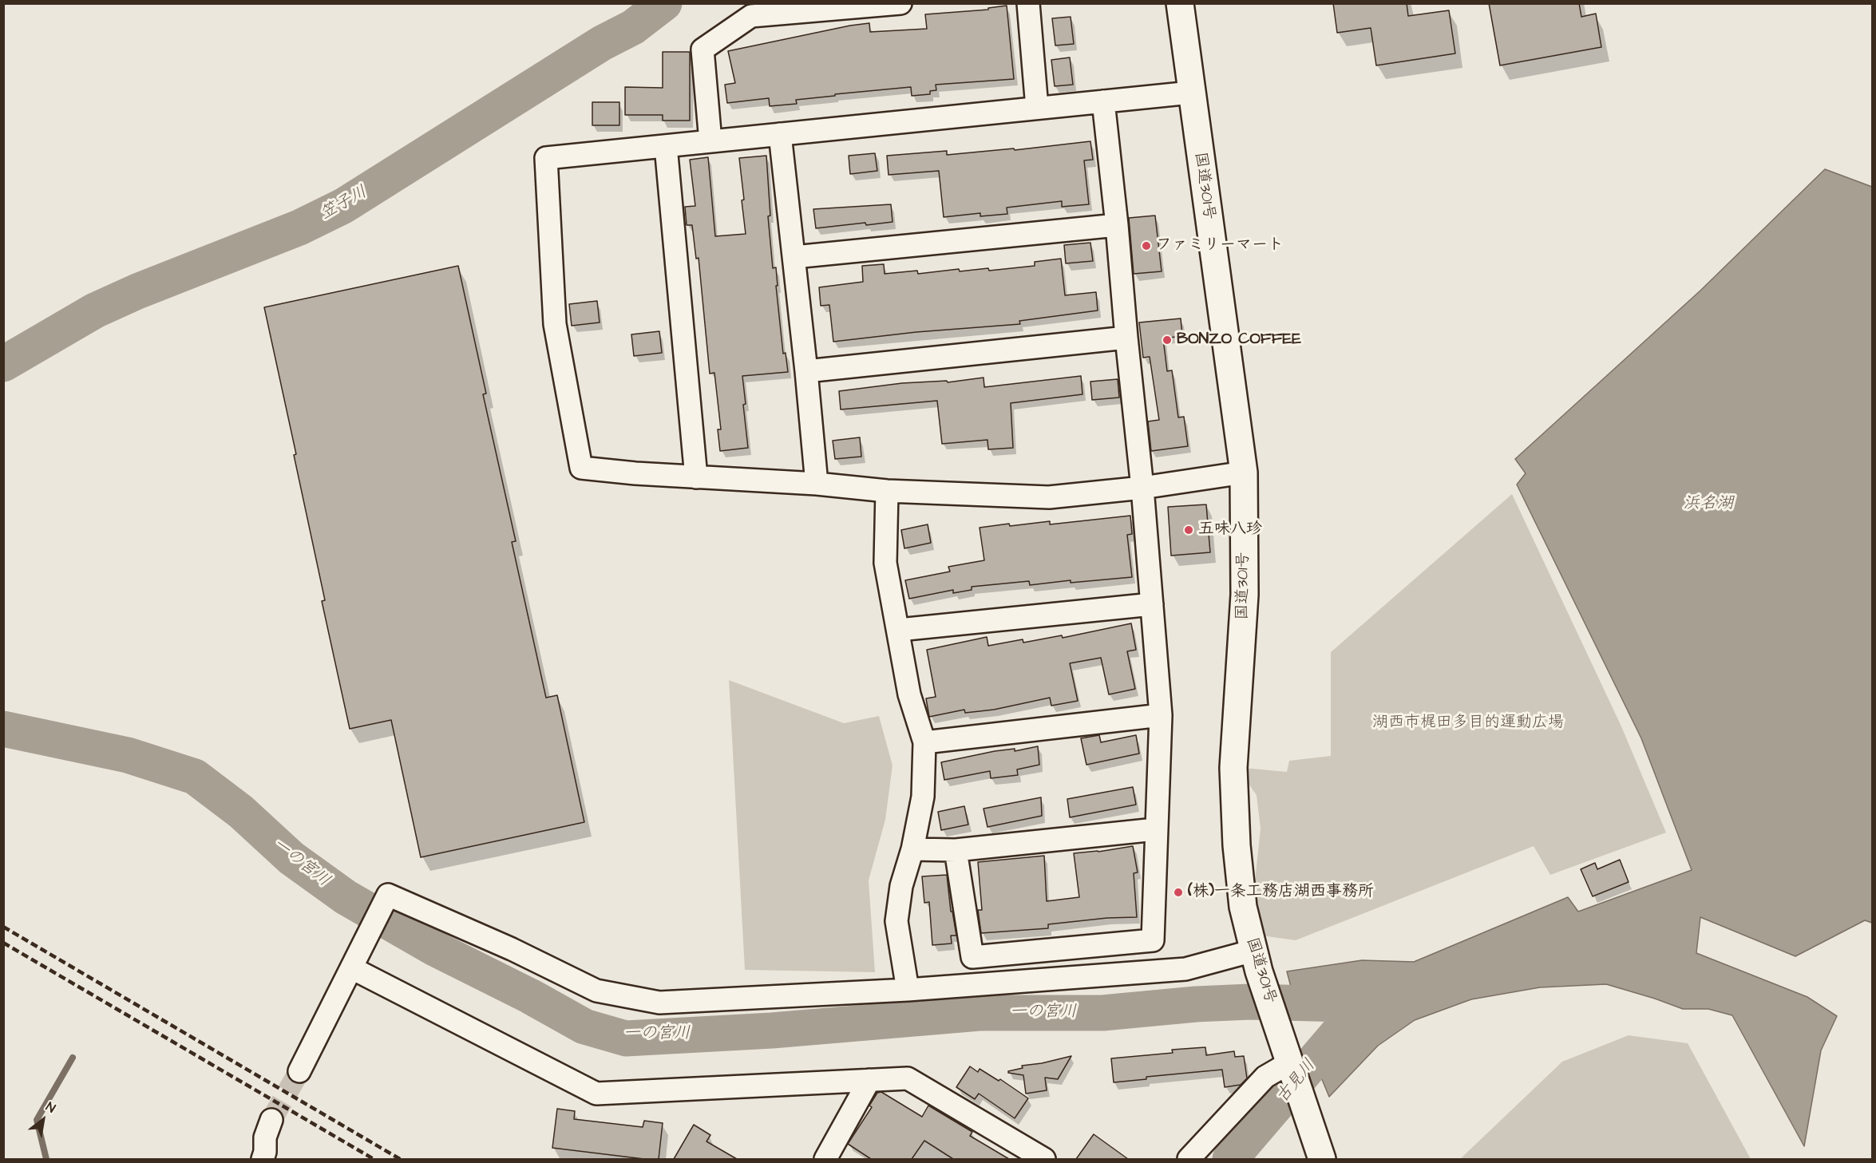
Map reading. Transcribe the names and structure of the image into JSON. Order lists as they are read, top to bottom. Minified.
{"streets":{"highway":["国道301号"]},"water":["笠子川","浜名湖","一の宮川","古見川"],"parks":["湖西市梶田多目的運動広場"],"places":["ファミリーマート","BONZO COFFEE","五味八珍","(株)一条工務店湖西事務所"],"north":"top right"}
